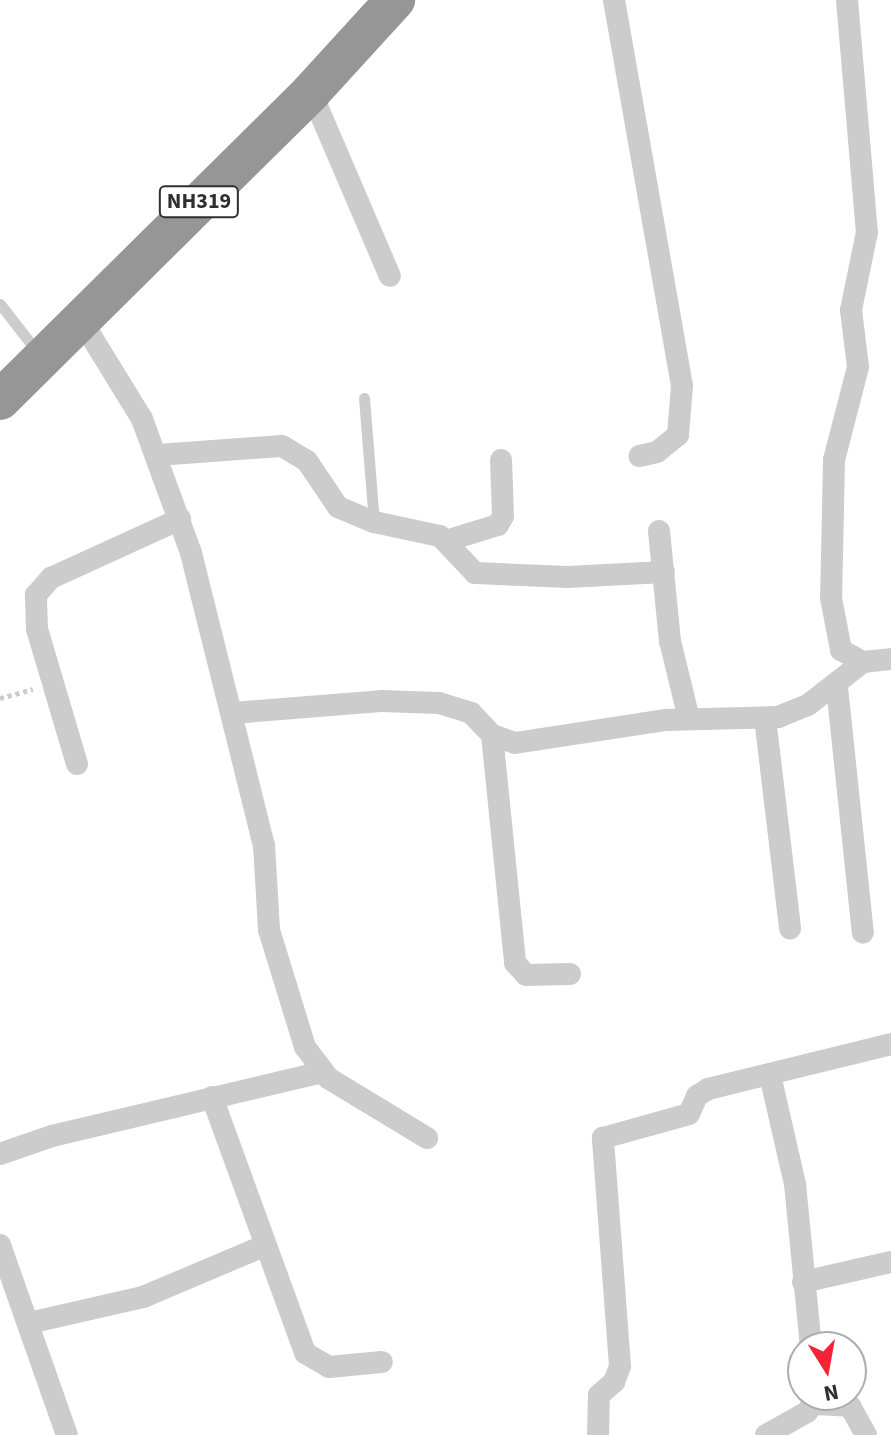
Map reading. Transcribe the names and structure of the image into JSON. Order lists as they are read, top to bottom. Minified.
{"streets":{"highway":["NH319"]},"north":"bottom"}
